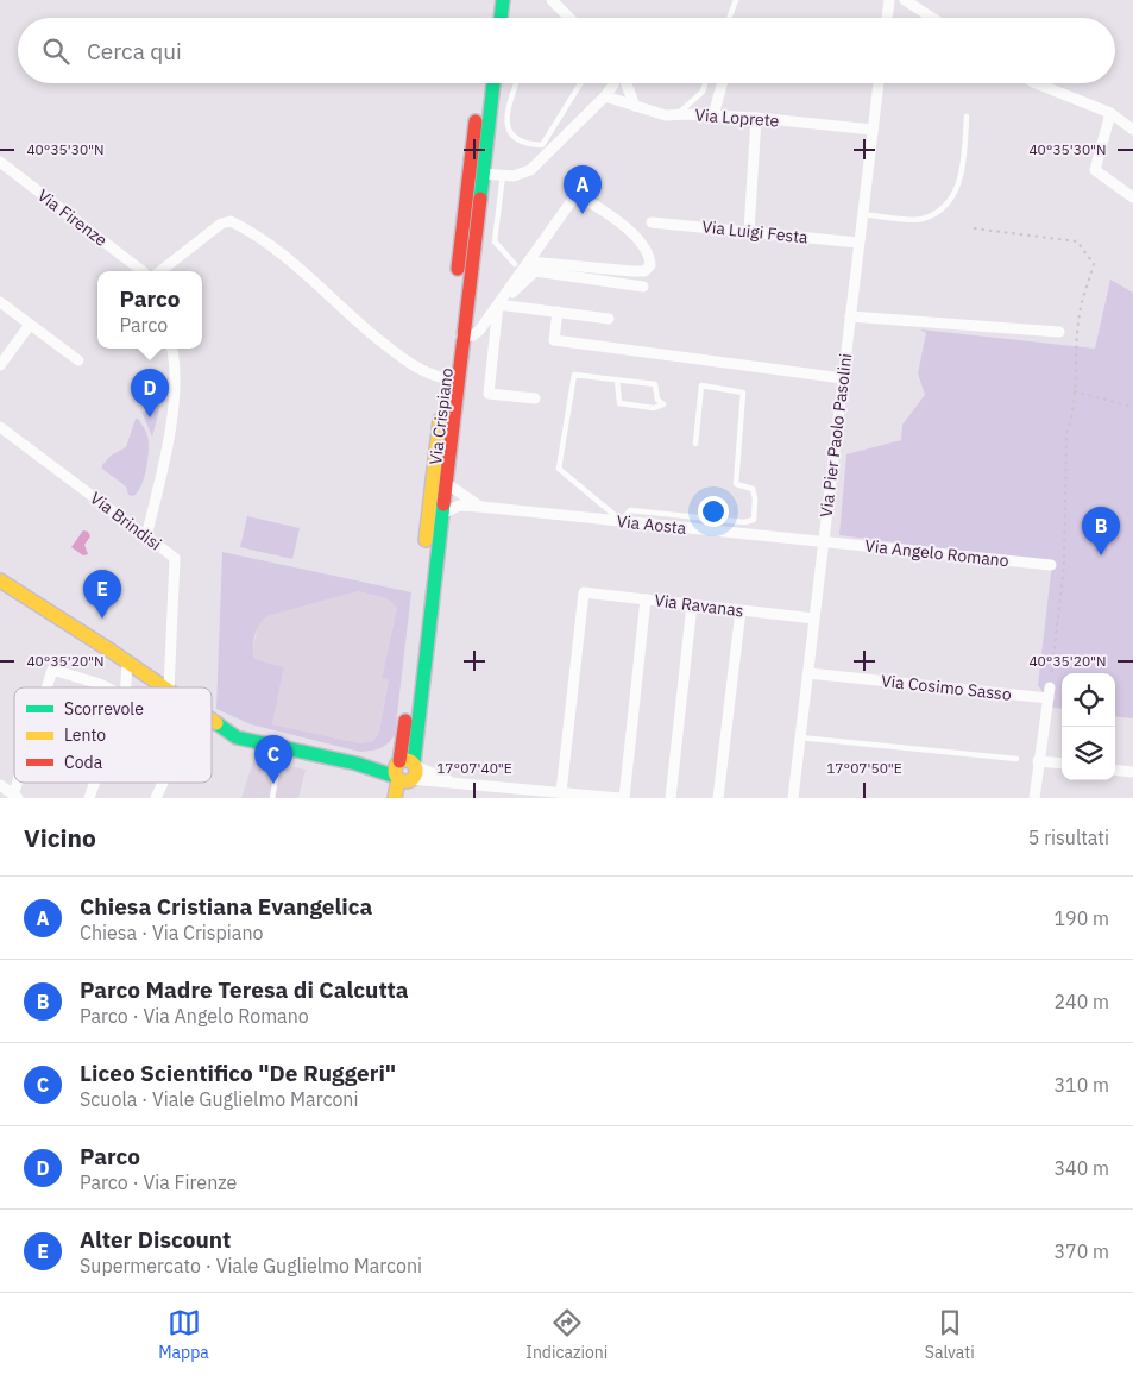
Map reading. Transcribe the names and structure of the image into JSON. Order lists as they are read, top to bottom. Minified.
{"streets":{"main road":["Via Crispiano"],"street":["Via Loprete","Via Firenze","Via Luigi Festa","Via Pier Paolo Pasolini","Via Brindisi","Via Aosta","Via Angelo Romano","Via Ravanas","Via Cosimo Sasso"]},"crossings":[["Via Loprete","Via Pier Paolo Pasolini"],["Via Luigi Festa","Via Pier Paolo Pasolini"],["Via Pier Paolo Pasolini","Via Aosta"],["Via Pier Paolo Pasolini","Via Angelo Romano"],["Via Pier Paolo Pasolini","Via Ravanas"],["Via Pier Paolo Pasolini","Via Cosimo Sasso"],["Via Aosta","Via Angelo Romano"]],"legend":["Scorrevole","Lento","Coda"],"page":{"search":"Cerca qui","pins":["A","D","B","E","C"],"popup":["Parco","Parco"],"heading":["Vicino","5 risultati"],"list":[{"mark":"A","name":"Chiesa Cristiana Evangelica","note":"Chiesa · Via Crispiano","value":"190 m"},{"mark":"B","name":"Parco Madre Teresa di Calcutta","note":"Parco · Via Angelo Romano","value":"240 m"},{"mark":"C","name":"Liceo Scientifico \"De Ruggeri\"","note":"Scuola · Viale Guglielmo Marconi","value":"310 m"},{"mark":"D","name":"Parco","note":"Parco · Via Firenze","value":"340 m"},{"mark":"E","name":"Alter Discount","note":"Supermercato · Viale Guglielmo Marconi","value":"370 m"}],"nav":["Mappa","Indicazioni","Salvati"]},"coordinates":["40°35'30\"N","40°35'20\"N","17°07'40\"E","17°07'50\"E"]}
